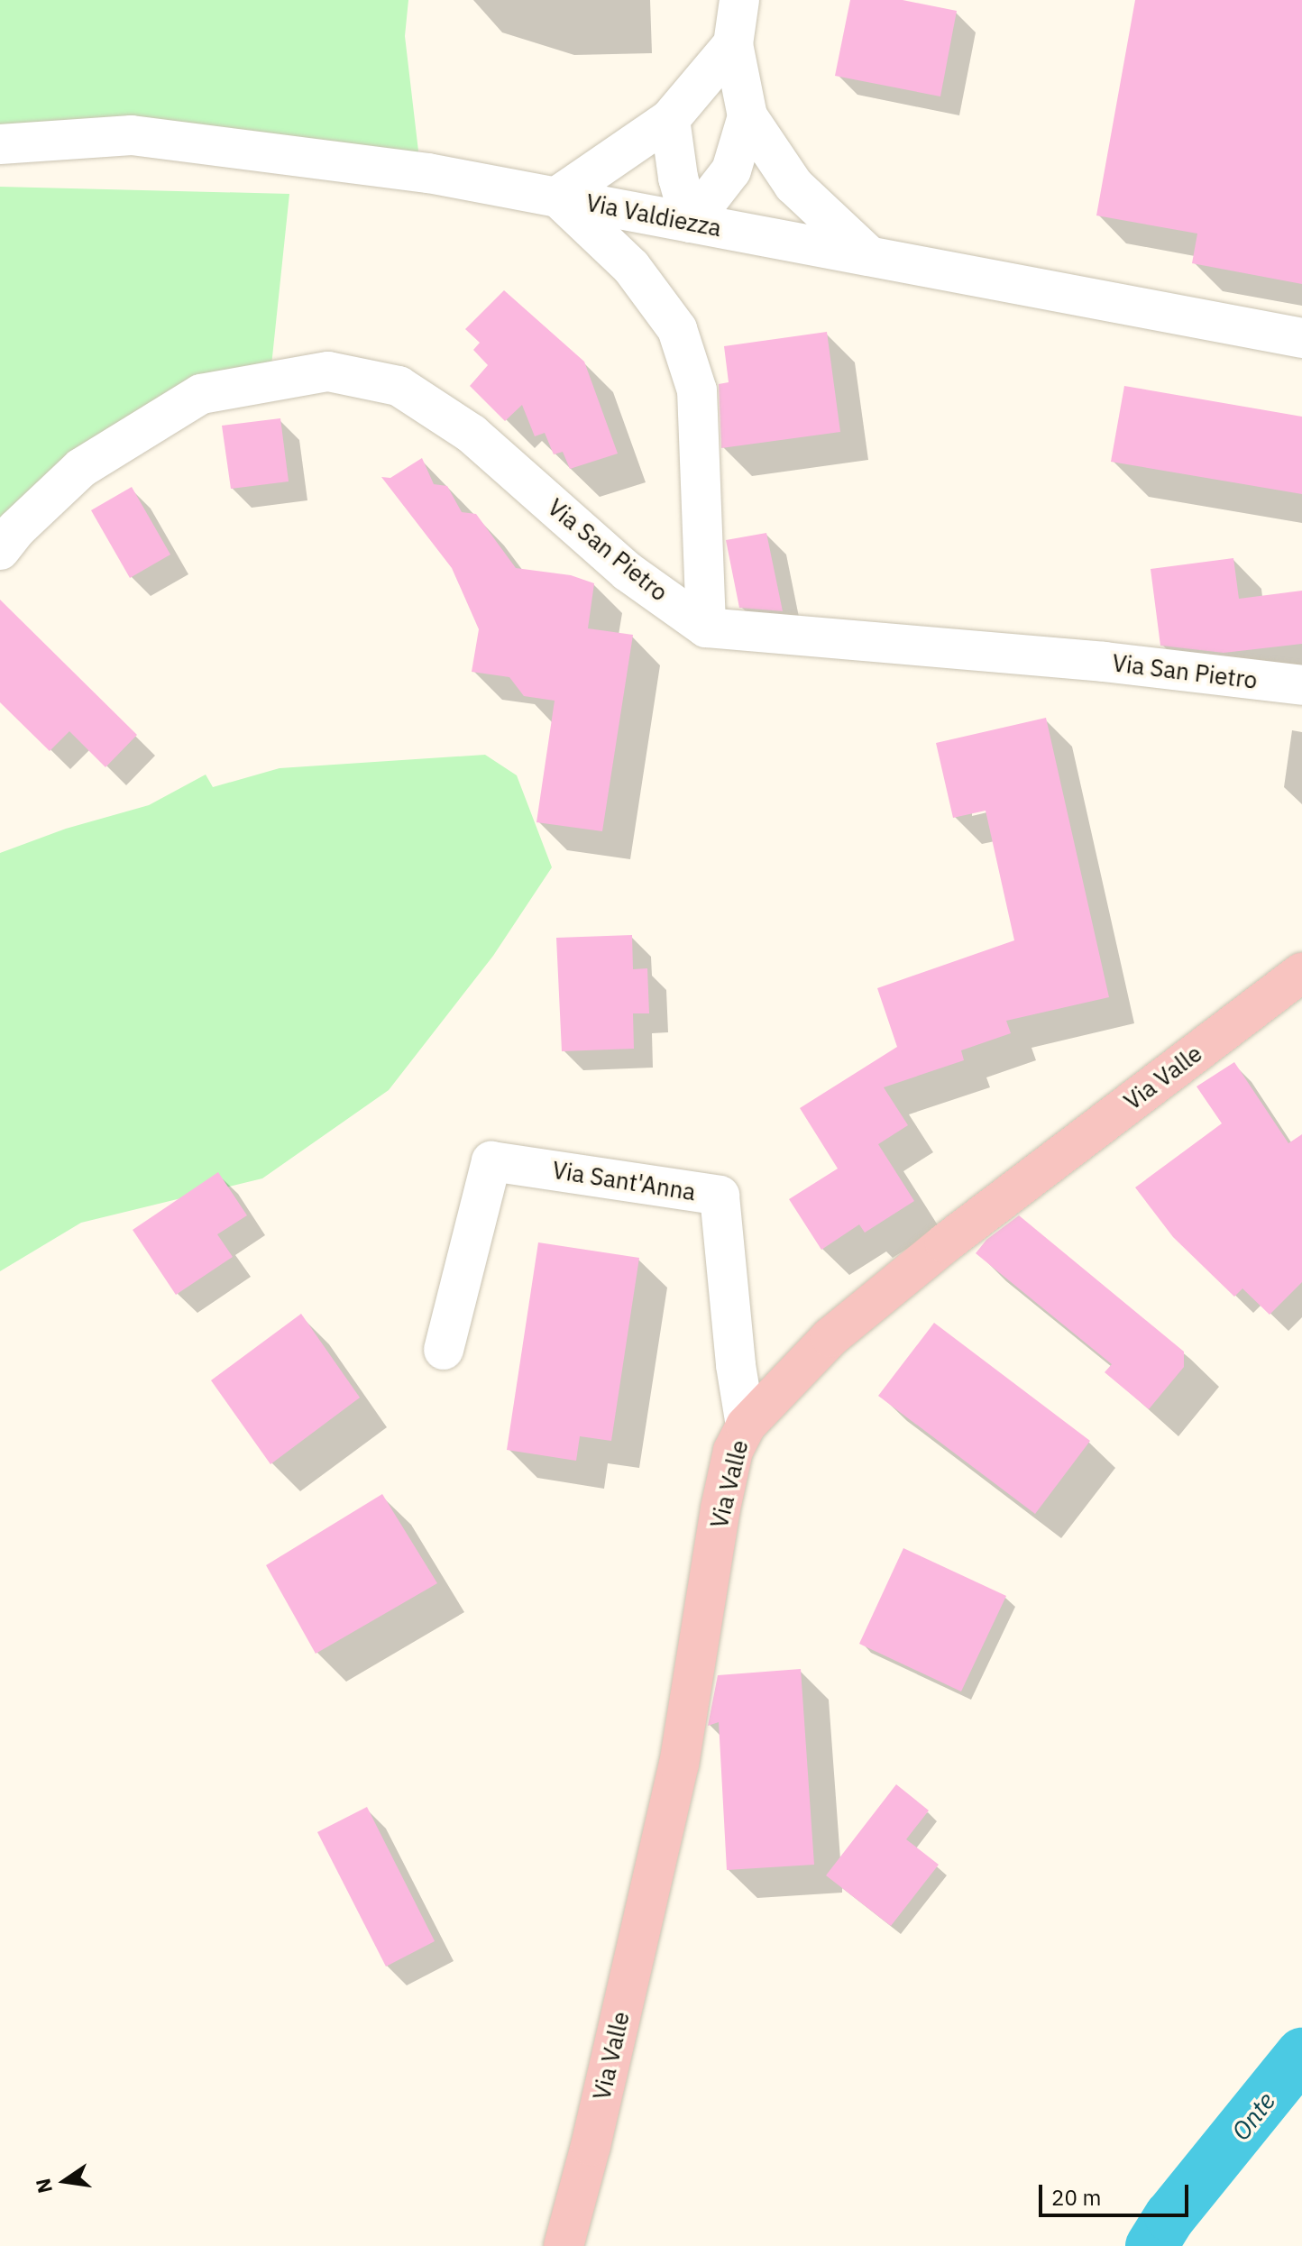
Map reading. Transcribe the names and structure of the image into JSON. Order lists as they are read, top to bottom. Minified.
{"streets":{"main road":["Via Valle"],"street":["Via Valdiezza","Via San Pietro","Via Sant'Anna"]},"crossings":[["Via Valle","Via Sant'Anna"]],"water":["Onte"],"scale_bar":"20 m","north":"left"}
